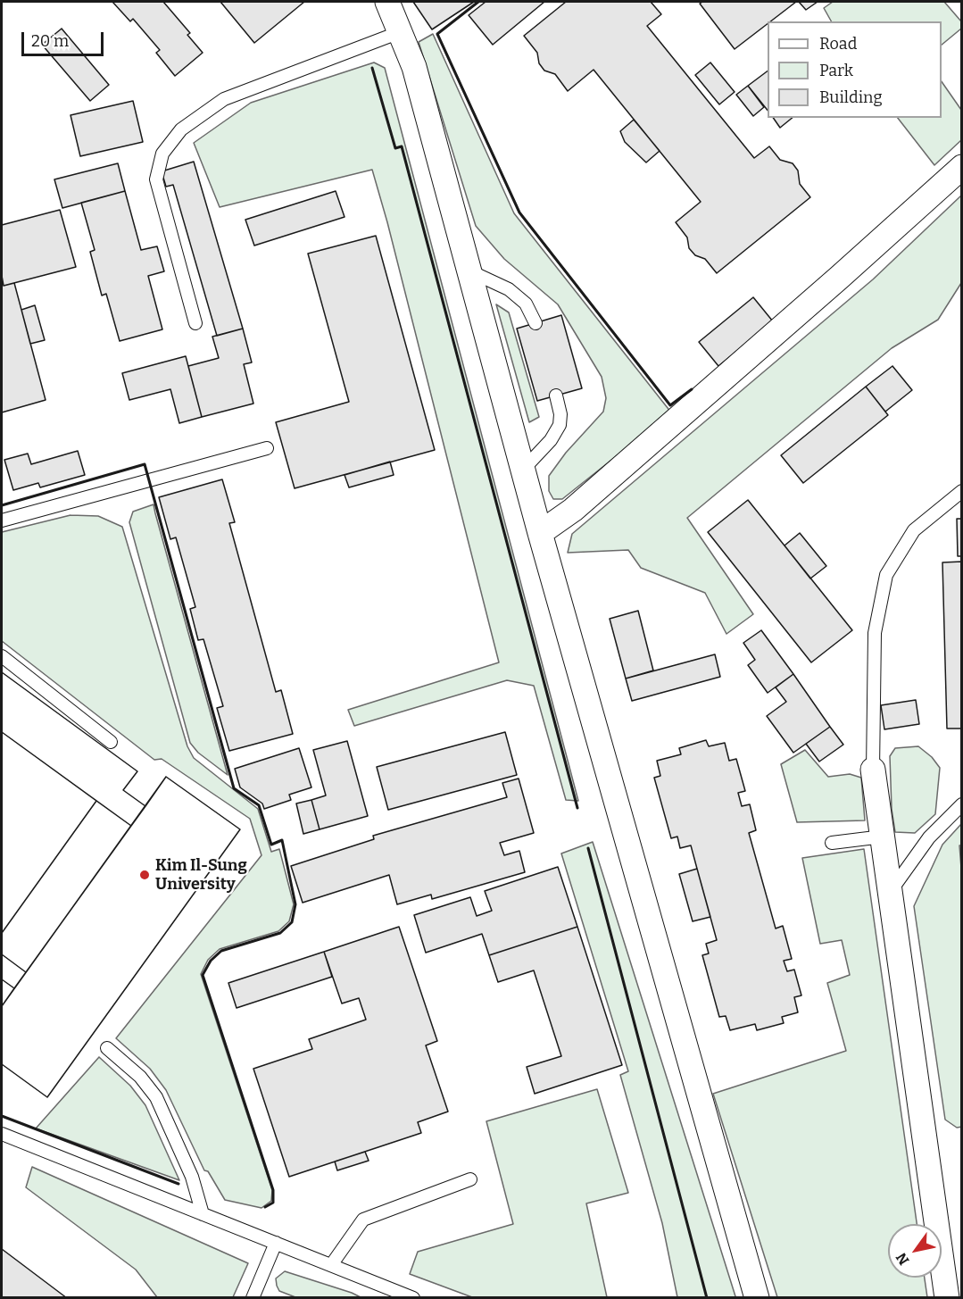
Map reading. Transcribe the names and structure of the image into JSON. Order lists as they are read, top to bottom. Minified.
{"places":["Kim Il-Sung University"],"legend":["Road","Park","Building"],"scale_bar":"20 m","north":"bottom left"}
